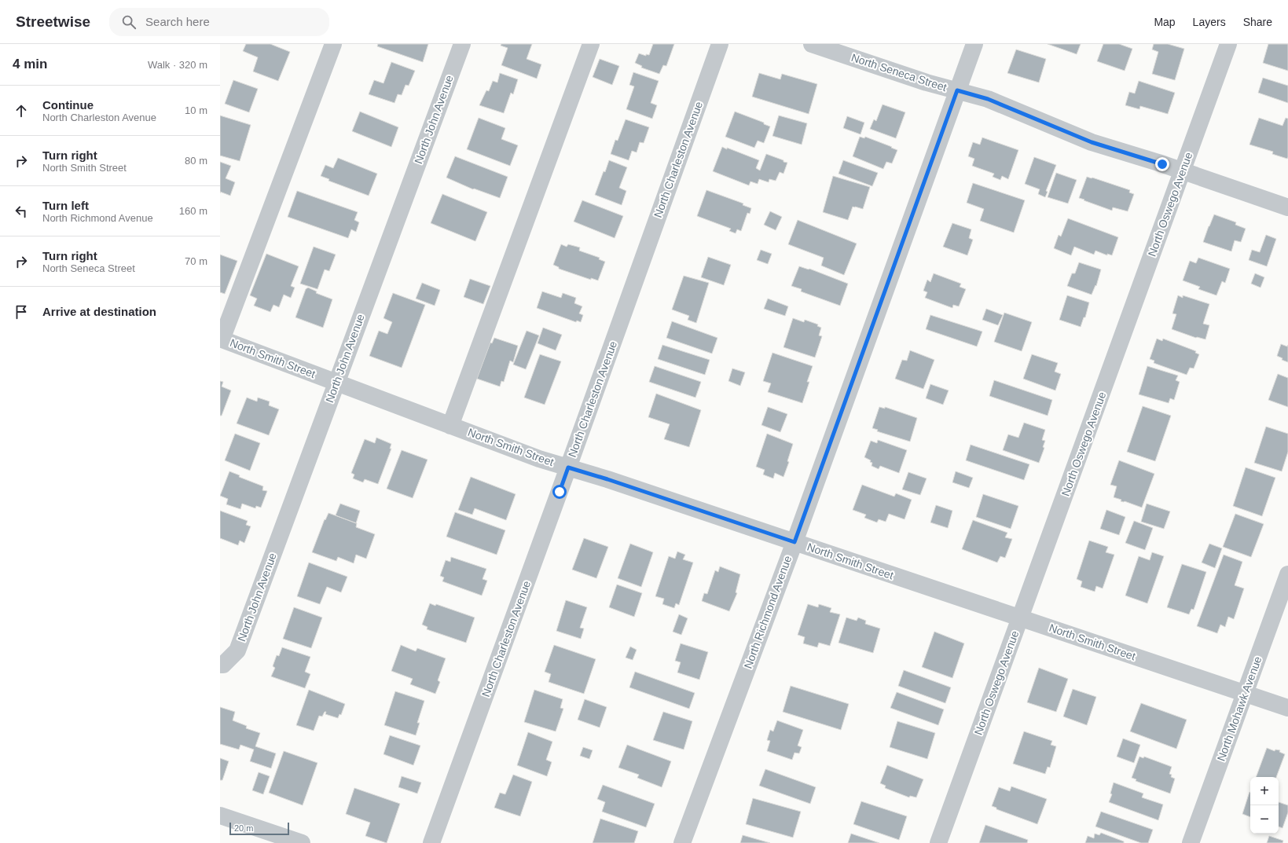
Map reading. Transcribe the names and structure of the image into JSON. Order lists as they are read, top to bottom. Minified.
{"streets":{"street":["North Seneca Street","North John Avenue","North Charleston Avenue","North Oswego Avenue","North Smith Street","North Richmond Avenue","North Mohawk Avenue"]},"crossings":[["North Seneca Street","North Oswego Avenue"],["North Seneca Street","North Richmond Avenue"],["North John Avenue","North Smith Street"],["North Charleston Avenue","North Smith Street"],["North Oswego Avenue","North Smith Street"],["North Smith Street","North Richmond Avenue"],["North Smith Street","North Mohawk Avenue"]],"scale_bar":"20 m","page":{"header":"Streetwise","search":"Search here","nav":["Map","Layers","Share"],"heading":["4 min","Walk · 320 m"],"list":[["Continue","North Charleston Avenue","10 m"],["Turn right","North Smith Street","80 m"],["Turn left","North Richmond Avenue","160 m"],["Turn right","North Seneca Street","70 m"],"Arrive at destination"],"map_buttons":["+","−"],"scale":"20 m"}}
